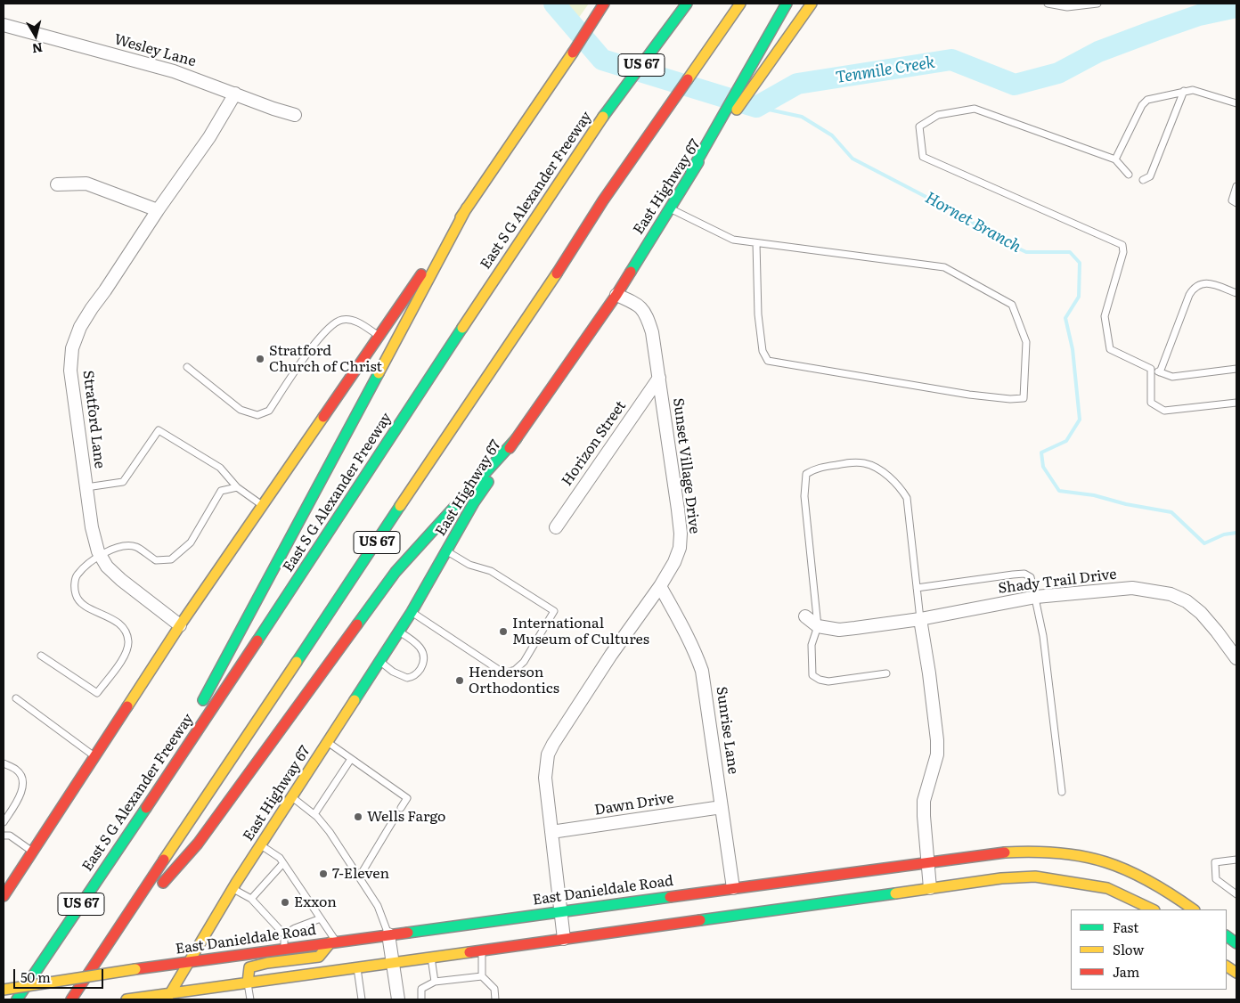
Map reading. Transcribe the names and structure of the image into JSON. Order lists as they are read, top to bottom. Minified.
{"streets":{"main road":["US 67","East Highway 67","East S G Alexander Freeway","East Danieldale Road"],"street":["Wesley Lane","Stratford Lane","Horizon Street","Sunset Village Drive","Shady Trail Drive","Sunrise Lane","Dawn Drive"]},"crossings":[["Wesley Lane","Stratford Lane"],["East Highway 67","Sunset Village Drive"],["East Highway 67","East Danieldale Road"],["Horizon Street","Sunset Village Drive"],["Sunset Village Drive","Sunrise Lane"],["Sunset Village Drive","Dawn Drive"],["Sunset Village Drive","East Danieldale Road"],["Sunrise Lane","Dawn Drive"],["Sunrise Lane","East Danieldale Road"]],"water":["Tenmile Creek","Hornet Branch"],"places":["Stratford Church of Christ","International Museum of Cultures","Henderson Orthodontics","Wells Fargo","7-Eleven","Exxon"],"legend":["Fast","Slow","Jam"],"scale_bar":"50 m","north":"bottom"}
